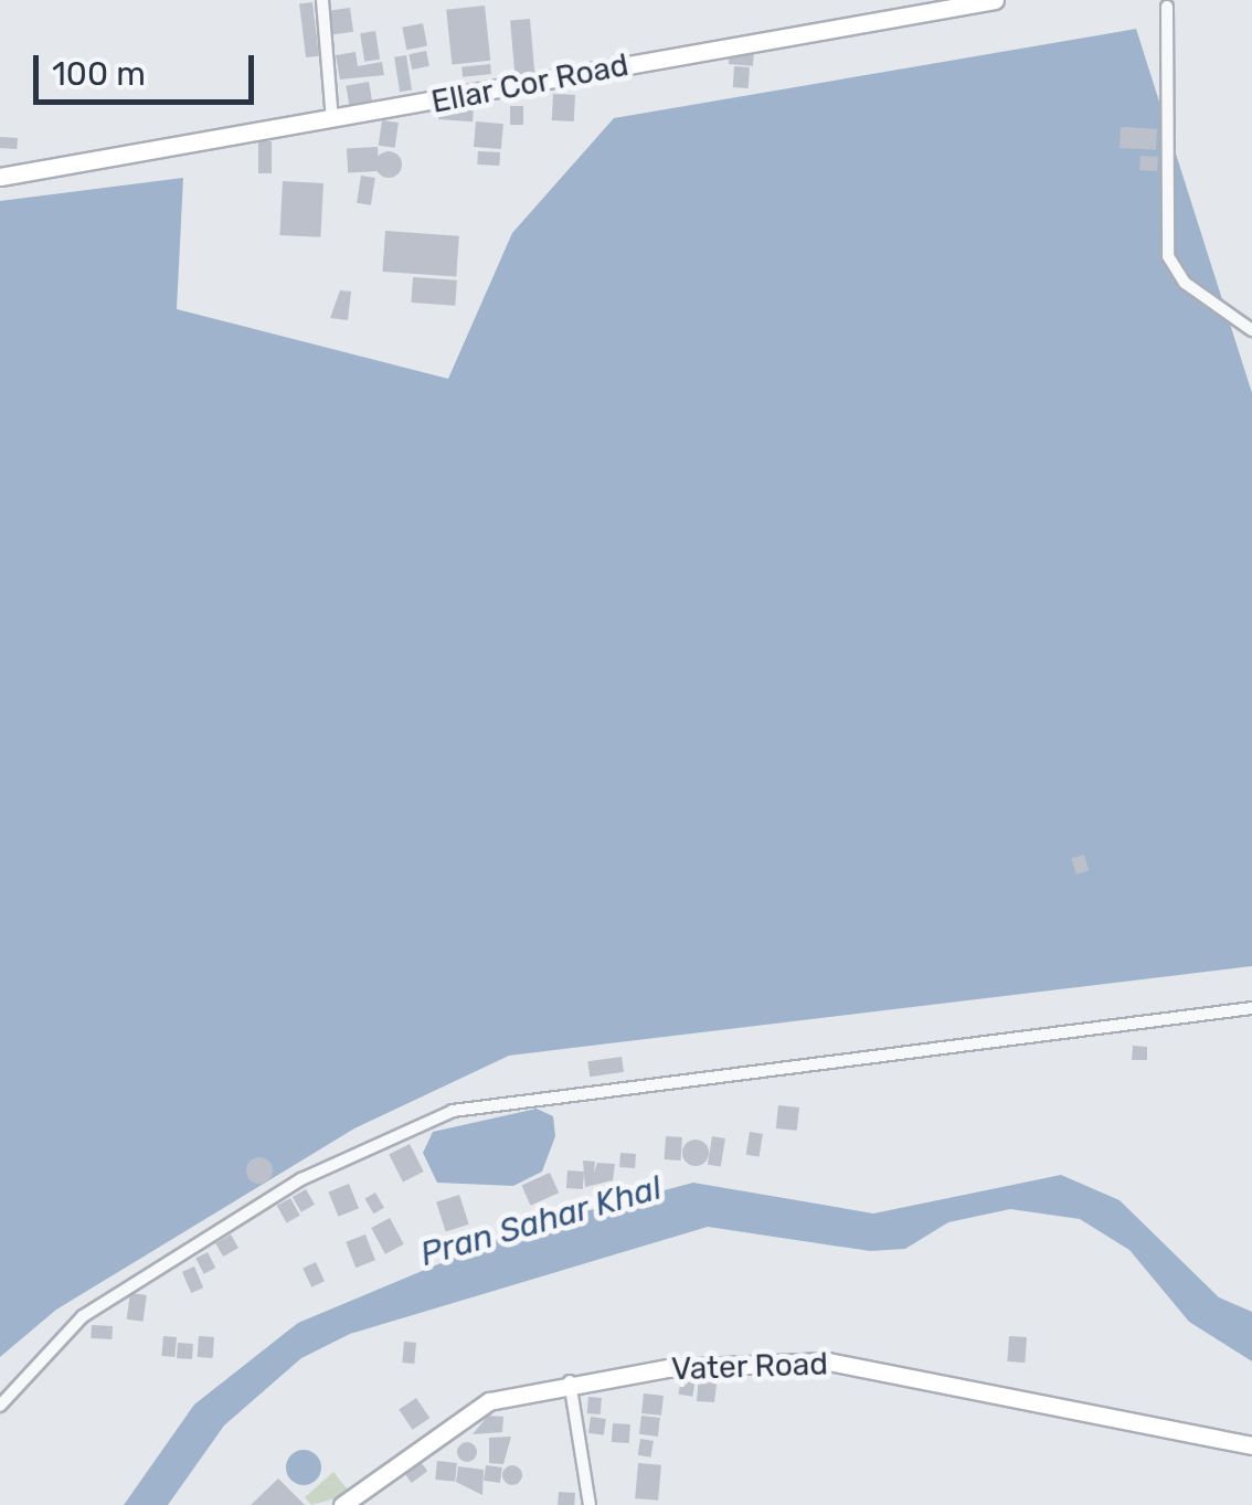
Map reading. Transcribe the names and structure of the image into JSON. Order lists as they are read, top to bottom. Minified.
{"streets":{"main road":["Ellar Cor Road","Vater Road"]},"water":["Pran Sahar Khal"],"scale_bar":"100 m"}
